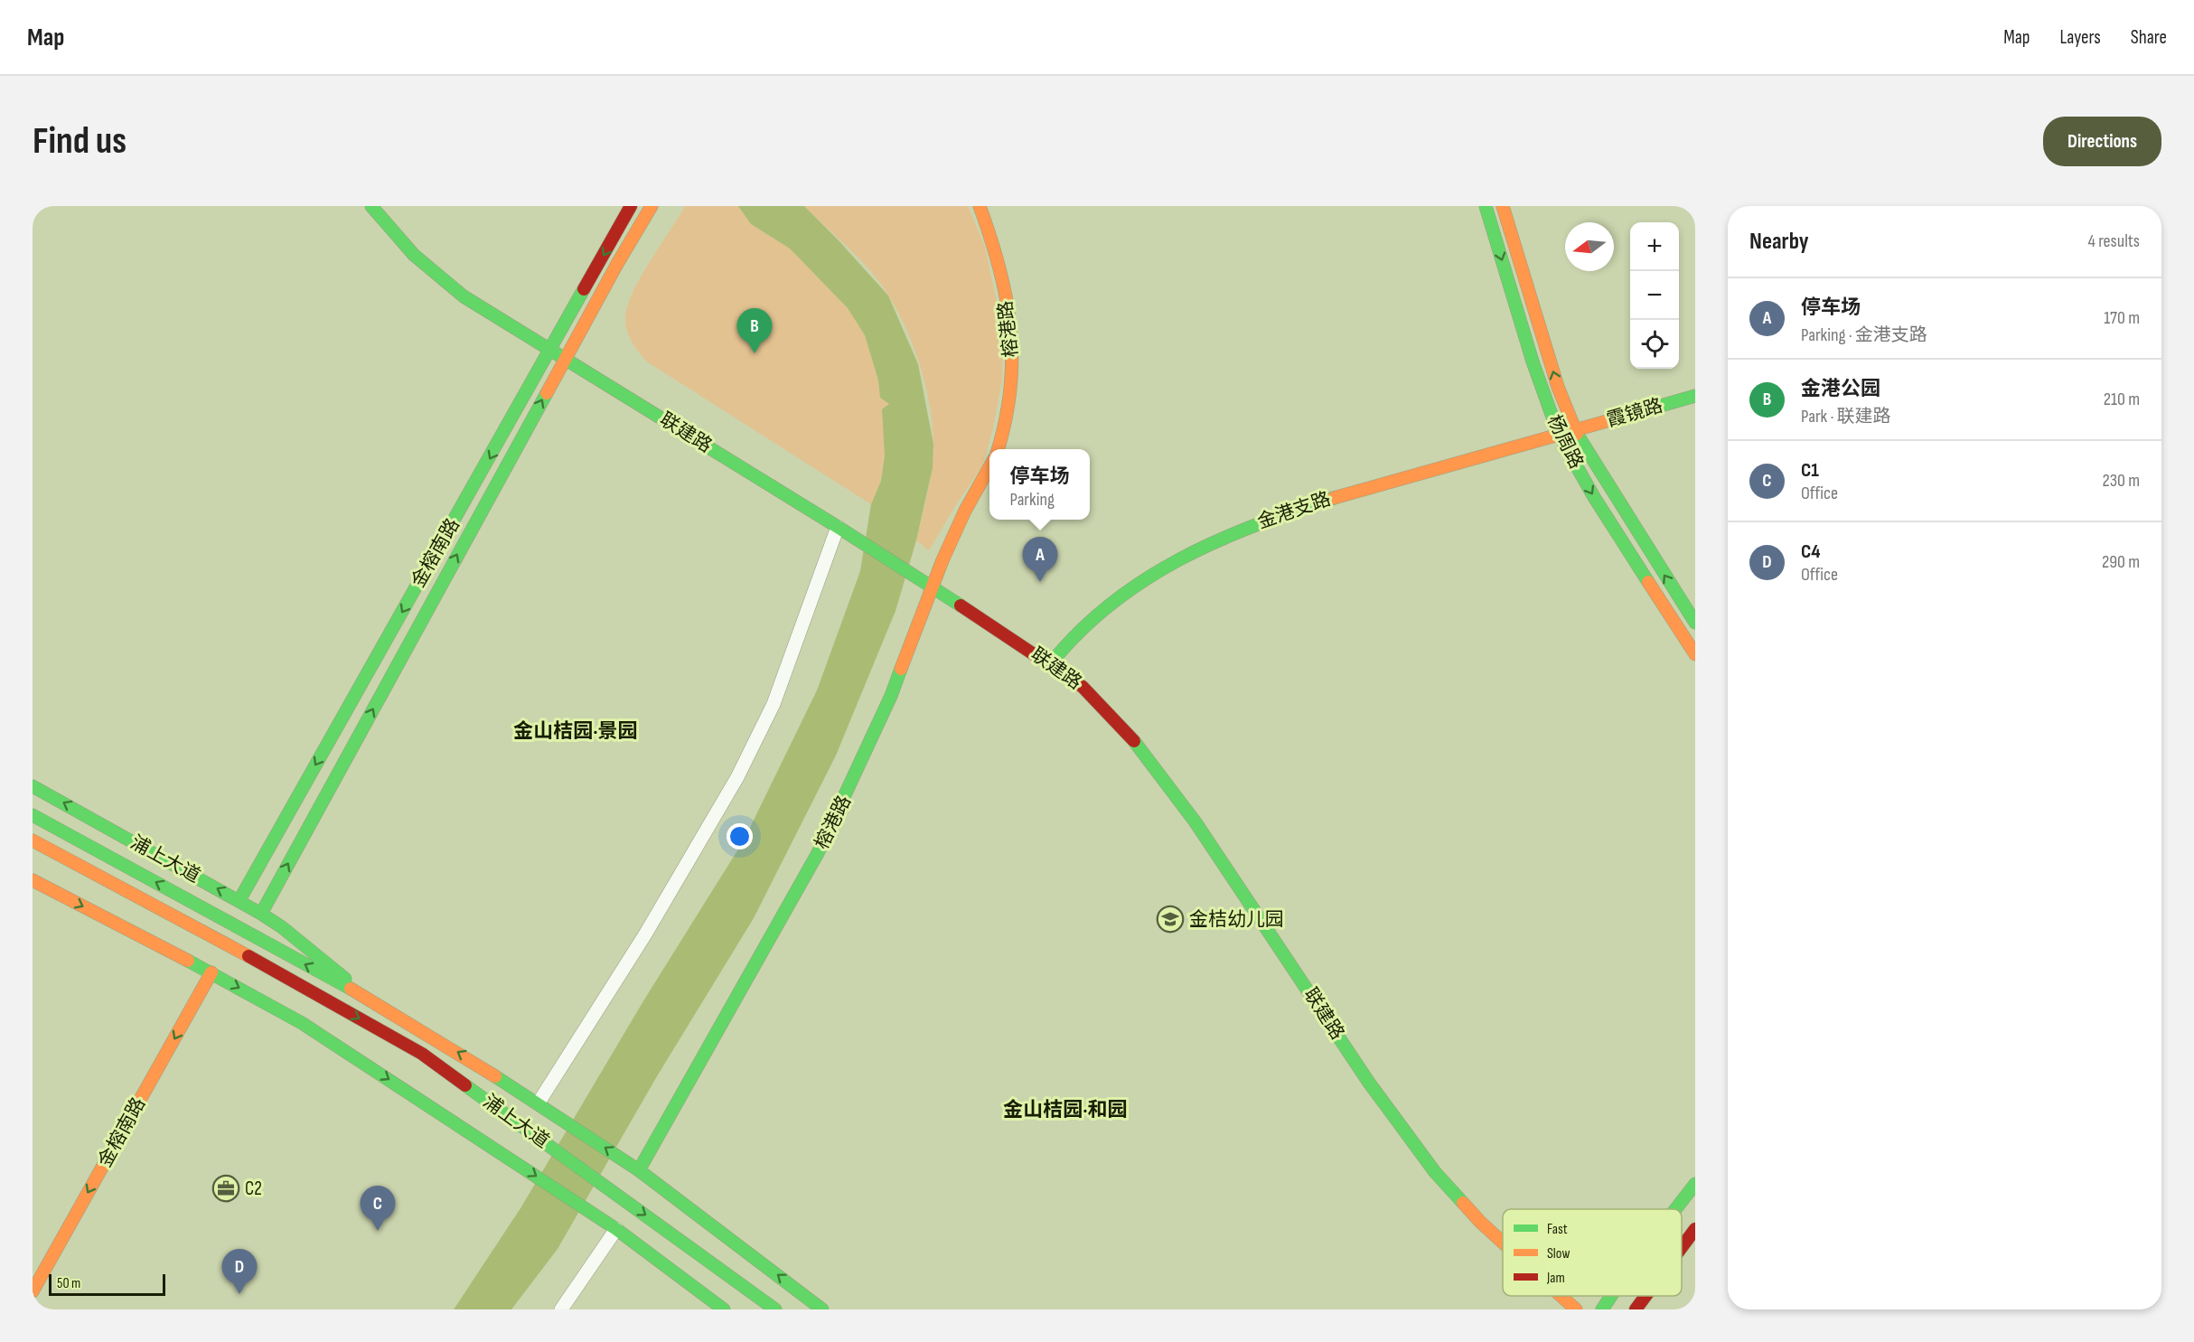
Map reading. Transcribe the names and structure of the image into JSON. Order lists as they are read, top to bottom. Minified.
{"streets":{"main road":["榕港路","霞镜路","联建路","杨周路","金港支路","金榕南路","浦上大道"]},"crossings":[["榕港路","联建路"],["榕港路","浦上大道"],["霞镜路","杨周路"],["霞镜路","金港支路"],["联建路","金港支路"],["联建路","金榕南路"],["杨周路","金港支路"],["金榕南路","浦上大道"]],"districts":["金山桔园·景园","金山桔园·和园"],"places":{"school or university":["金桔幼儿园"],"office":["C2"]},"legend":["Fast","Slow","Jam"],"scale_bar":"50 m","north":"left","page":{"header":"Map","nav":["Map","Layers","Share"],"buttons":"Directions","title":"Find us","heading":["Nearby","4 results"],"map_buttons":["+","−"],"list":[{"mark":"A","name":"停车场","note":"Parking · 金港支路","value":"170 m"},{"mark":"B","name":"金港公园","note":"Park · 联建路","value":"210 m"},{"mark":"C","name":"C1","note":"Office","value":"230 m"},{"mark":"D","name":"C4","note":"Office","value":"290 m"}],"pins":["B","A","C","D"],"popup":["停车场","Parking"],"scale":"50 m"}}
